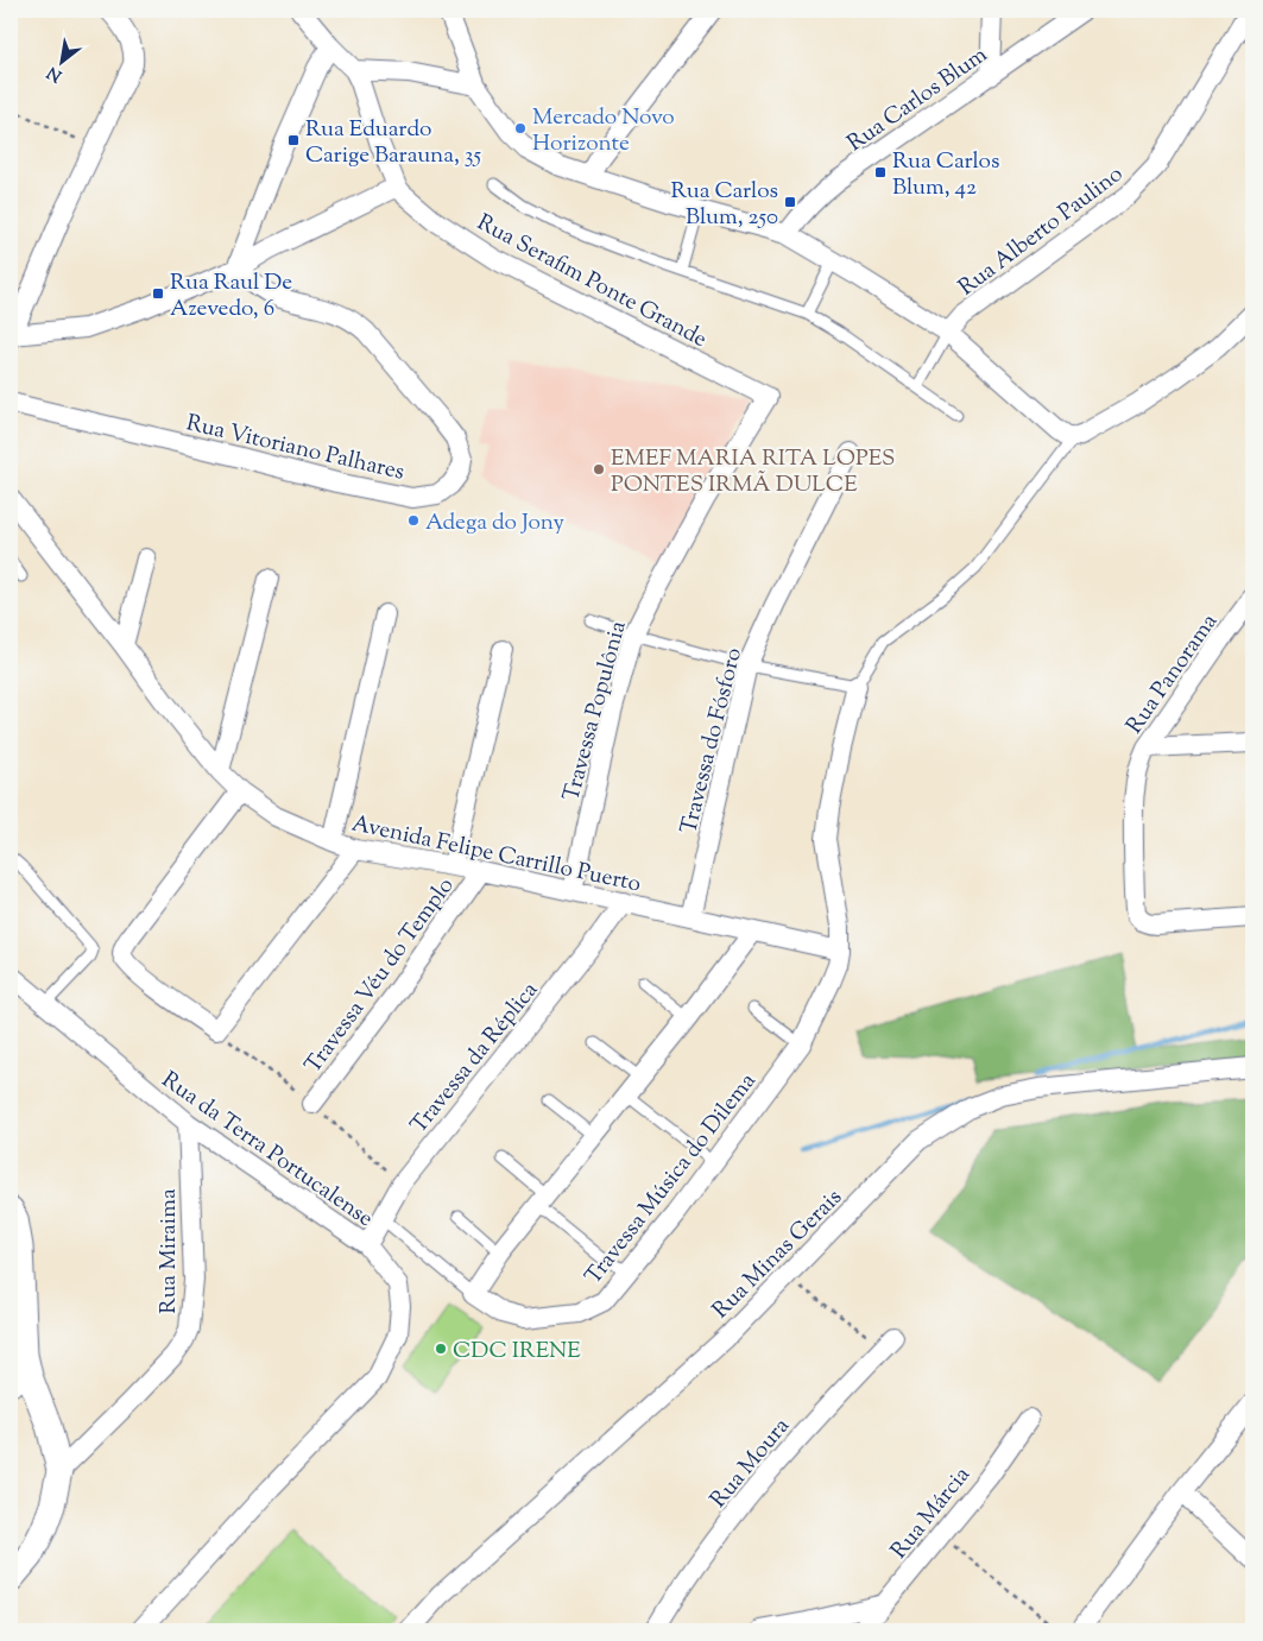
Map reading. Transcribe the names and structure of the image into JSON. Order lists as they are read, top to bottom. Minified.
{"streets":{"street":["Rua Carlos Blum","Rua Alberto Paulino","Rua Serafim Ponte Grande","Rua Vitoriano Palhares","Rua Panorama","Travessa Populônia","Travessa do Fósforo","Avenida Felipe Carrillo Puerto","Travessa Véu do Templo","Travessa da Réplica","Rua da Terra Portucalense","Travessa Música do Dilema","Rua Miraima","Rua Minas Gerais","Rua Moura","Rua Márcia"]},"crossings":[["Rua Serafim Ponte Grande","Travessa Populônia"],["Travessa Populônia","Avenida Felipe Carrillo Puerto"],["Travessa do Fósforo","Avenida Felipe Carrillo Puerto"],["Avenida Felipe Carrillo Puerto","Travessa Véu do Templo"],["Avenida Felipe Carrillo Puerto","Travessa da Réplica"],["Avenida Felipe Carrillo Puerto","Travessa Música do Dilema"],["Travessa da Réplica","Rua da Terra Portucalense"],["Rua da Terra Portucalense","Rua Miraima"]],"places":{"other":["Mercado Novo Horizonte","EMEF MARIA RITA LOPES PONTES IRMÃ DULCE","Adega do Jony","CDC IRENE"],"transit":["Rua Eduardo Carige Barauna, 35","Rua Carlos Blum, 42","Rua Carlos Blum, 250","Rua Raul De Azevedo, 6"]},"north":"bottom left"}
